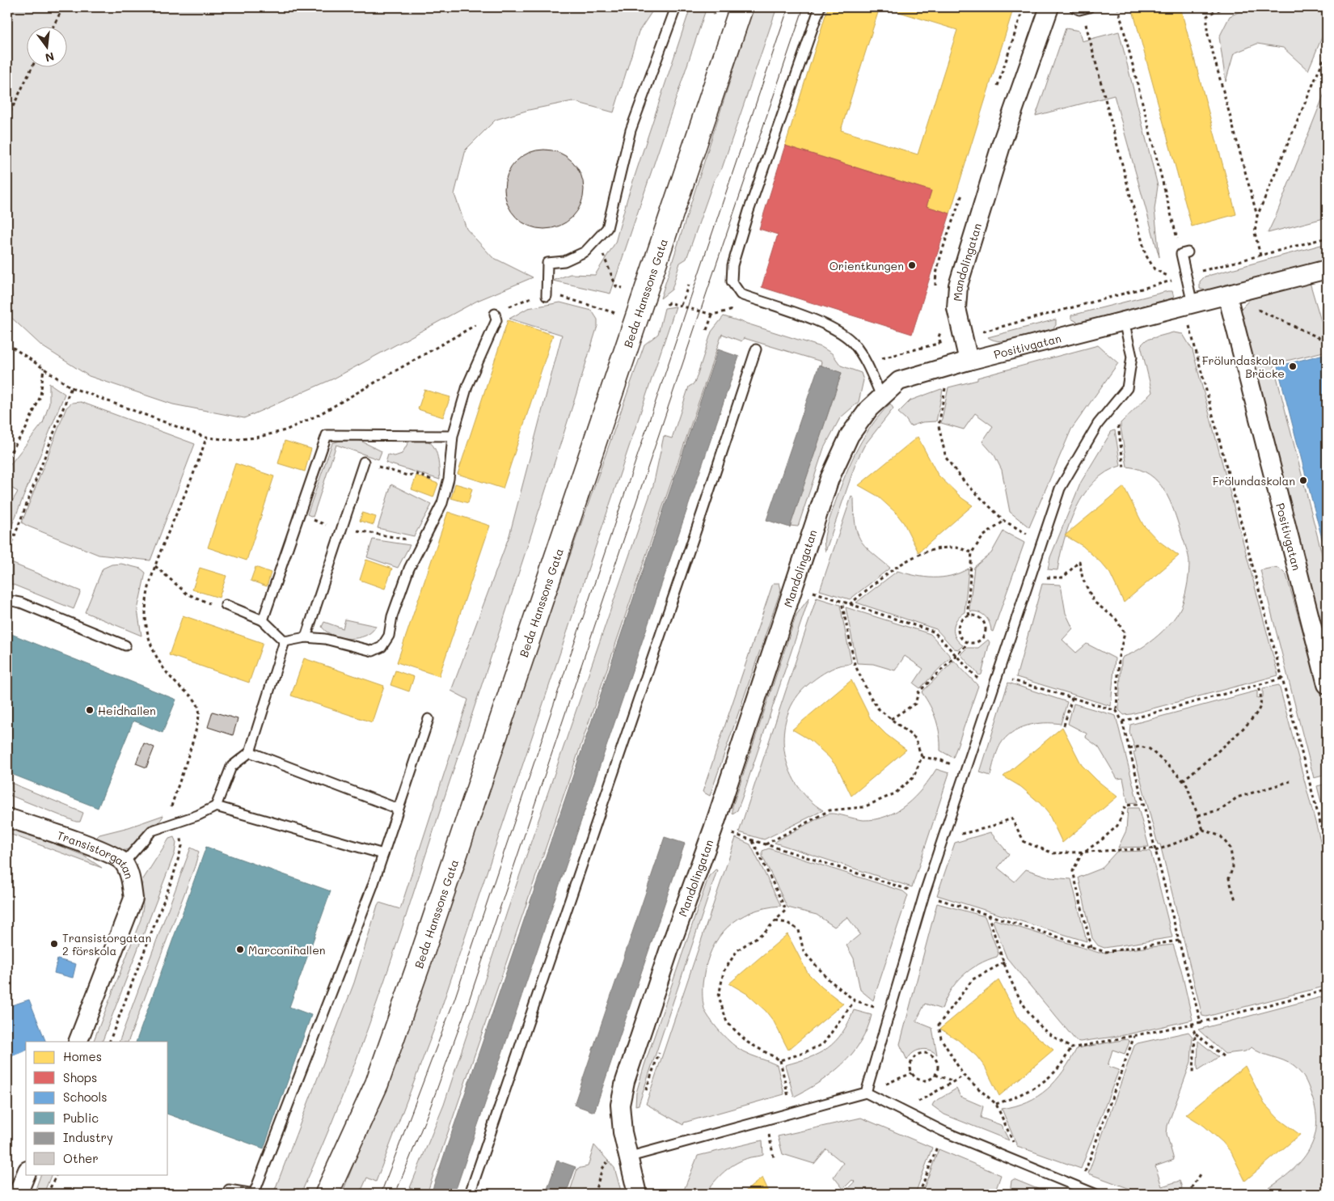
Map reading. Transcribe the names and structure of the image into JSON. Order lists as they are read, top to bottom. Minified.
{"streets":{"street":["Mandolingatan","Beda Hanssons Gata","Positivgatan","Transistorgatan"]},"crossings":[["Mandolingatan","Positivgatan"]],"places":["Orientkungen","Frölundaskolan Bräcke","Frölundaskolan","Heidhallen","Transistorgatan 2 förskola","Marconihallen"],"legend":["Homes","Shops","Schools","Public","Industry","Other"],"north":"bottom"}
